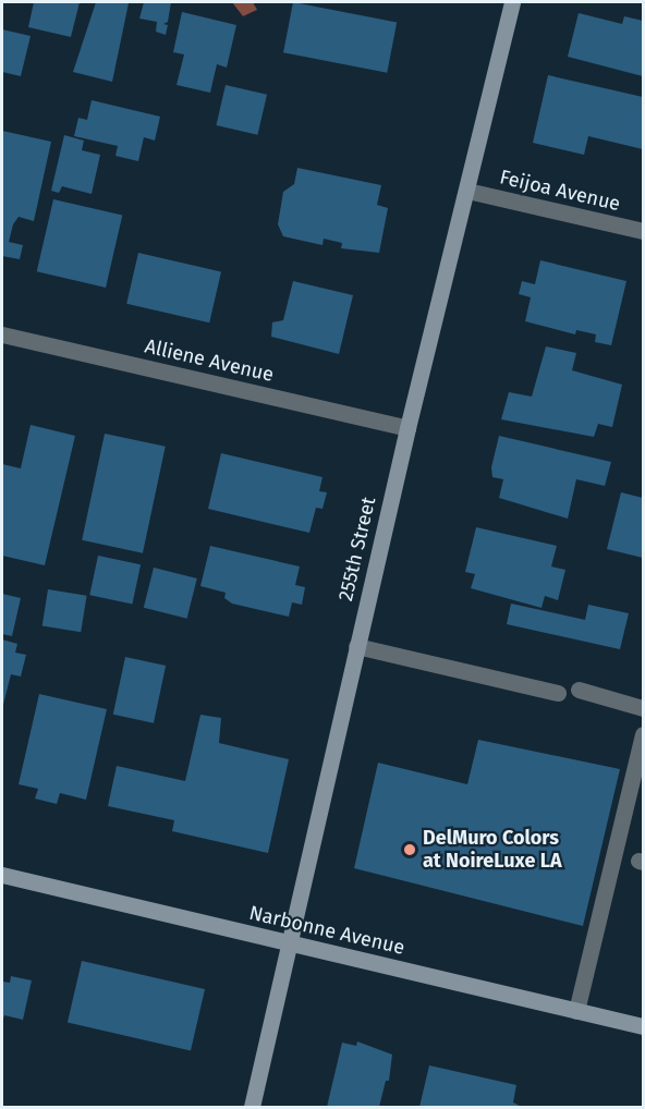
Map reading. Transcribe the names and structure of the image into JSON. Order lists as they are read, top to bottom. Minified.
{"streets":{"street":["Feijoa Avenue","Alliene Avenue","255th Street","Narbonne Avenue"]},"crossings":[["Feijoa Avenue","255th Street"],["Alliene Avenue","255th Street"],["255th Street","Narbonne Avenue"]],"places":["DelMuro Colors at NoireLuxe LA"]}
